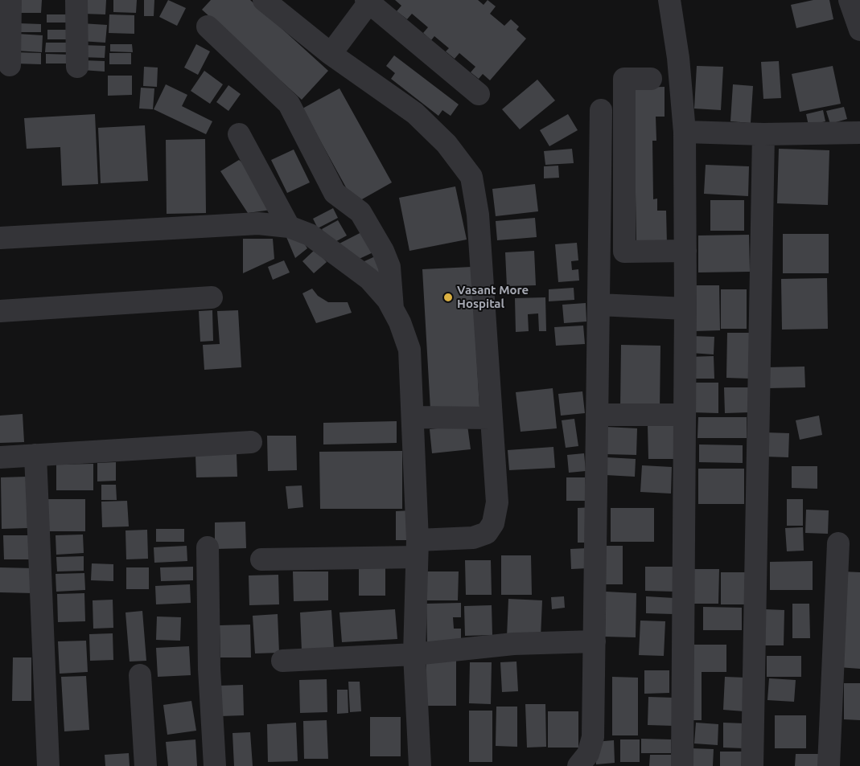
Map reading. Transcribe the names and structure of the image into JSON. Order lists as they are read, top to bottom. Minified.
{"places":["Vasant More Hospital"]}
